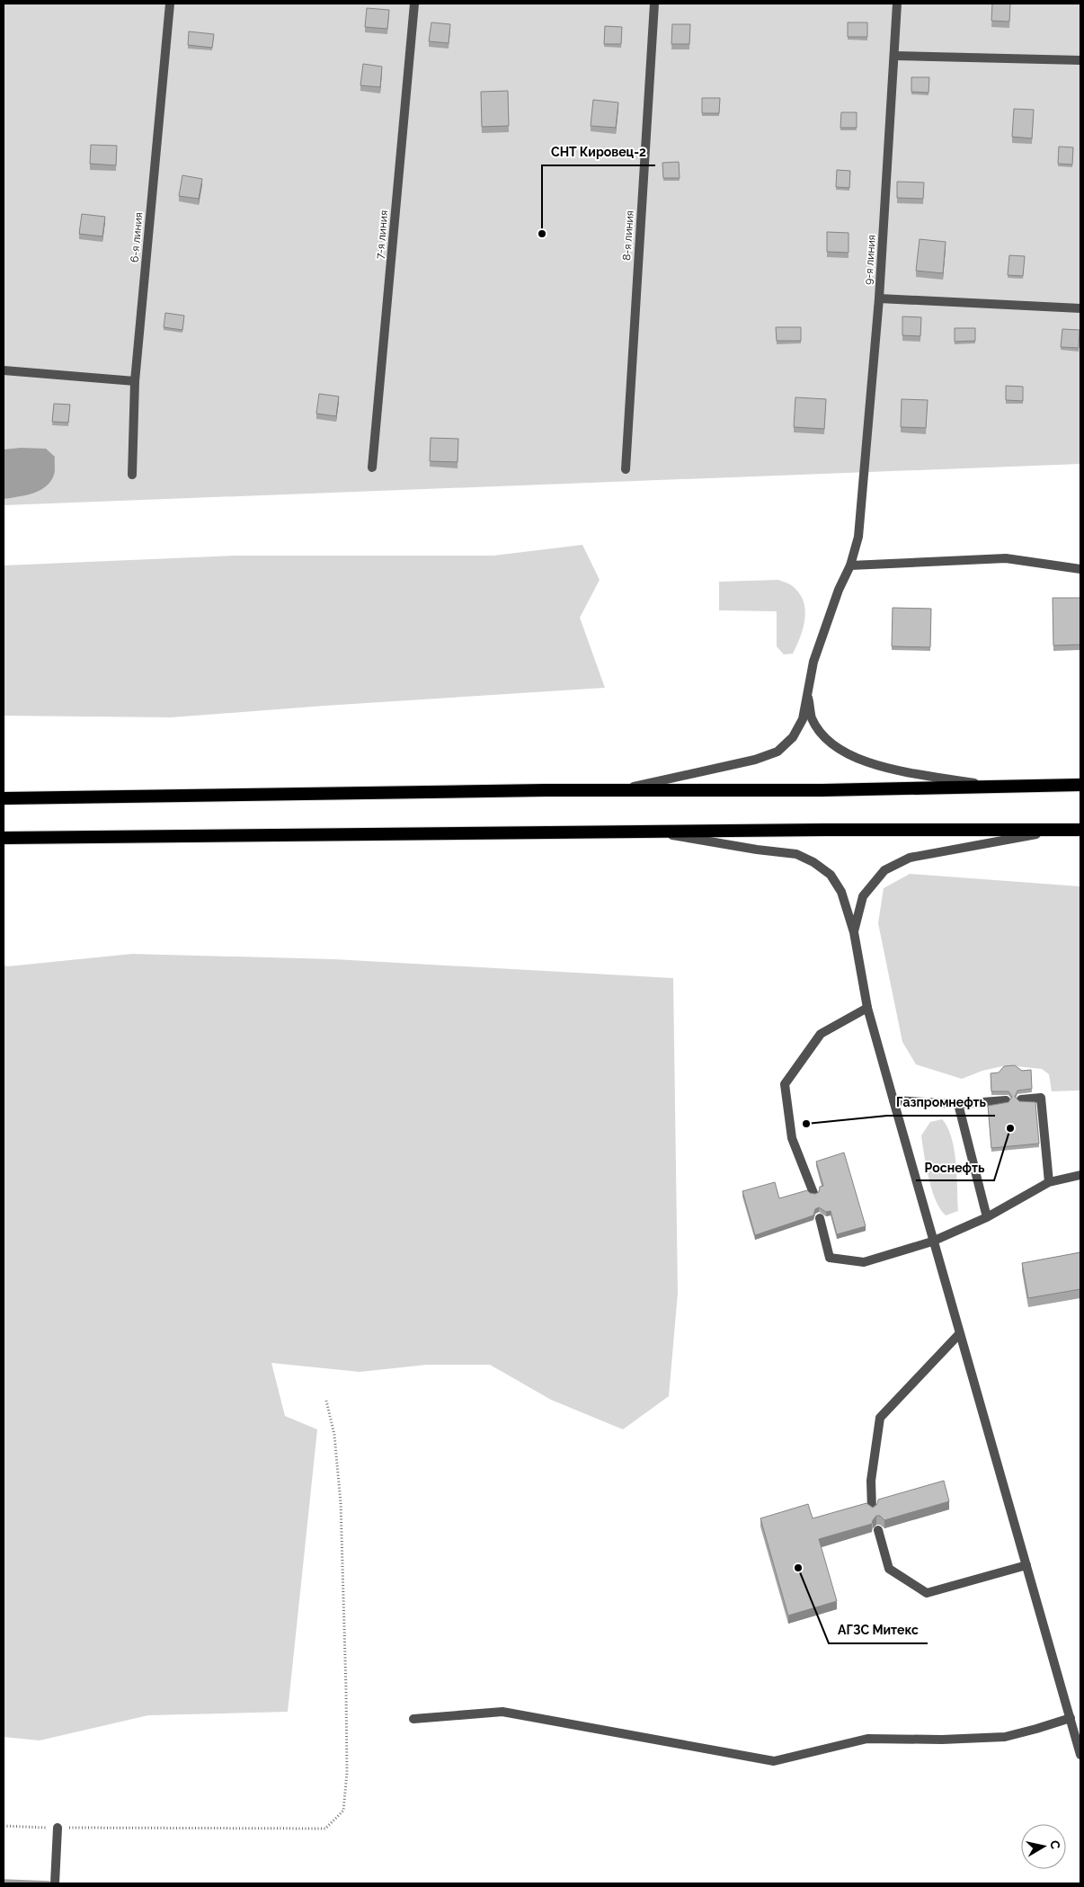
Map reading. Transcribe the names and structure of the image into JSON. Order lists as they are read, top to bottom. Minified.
{"streets":{"street":["7-я линия","8-я линия","6-я линия","9-я линия"]},"places":["СНТ Кировец-2","Газпромнефть","Роснефть","АГЗС Митекс"],"north":"right"}
